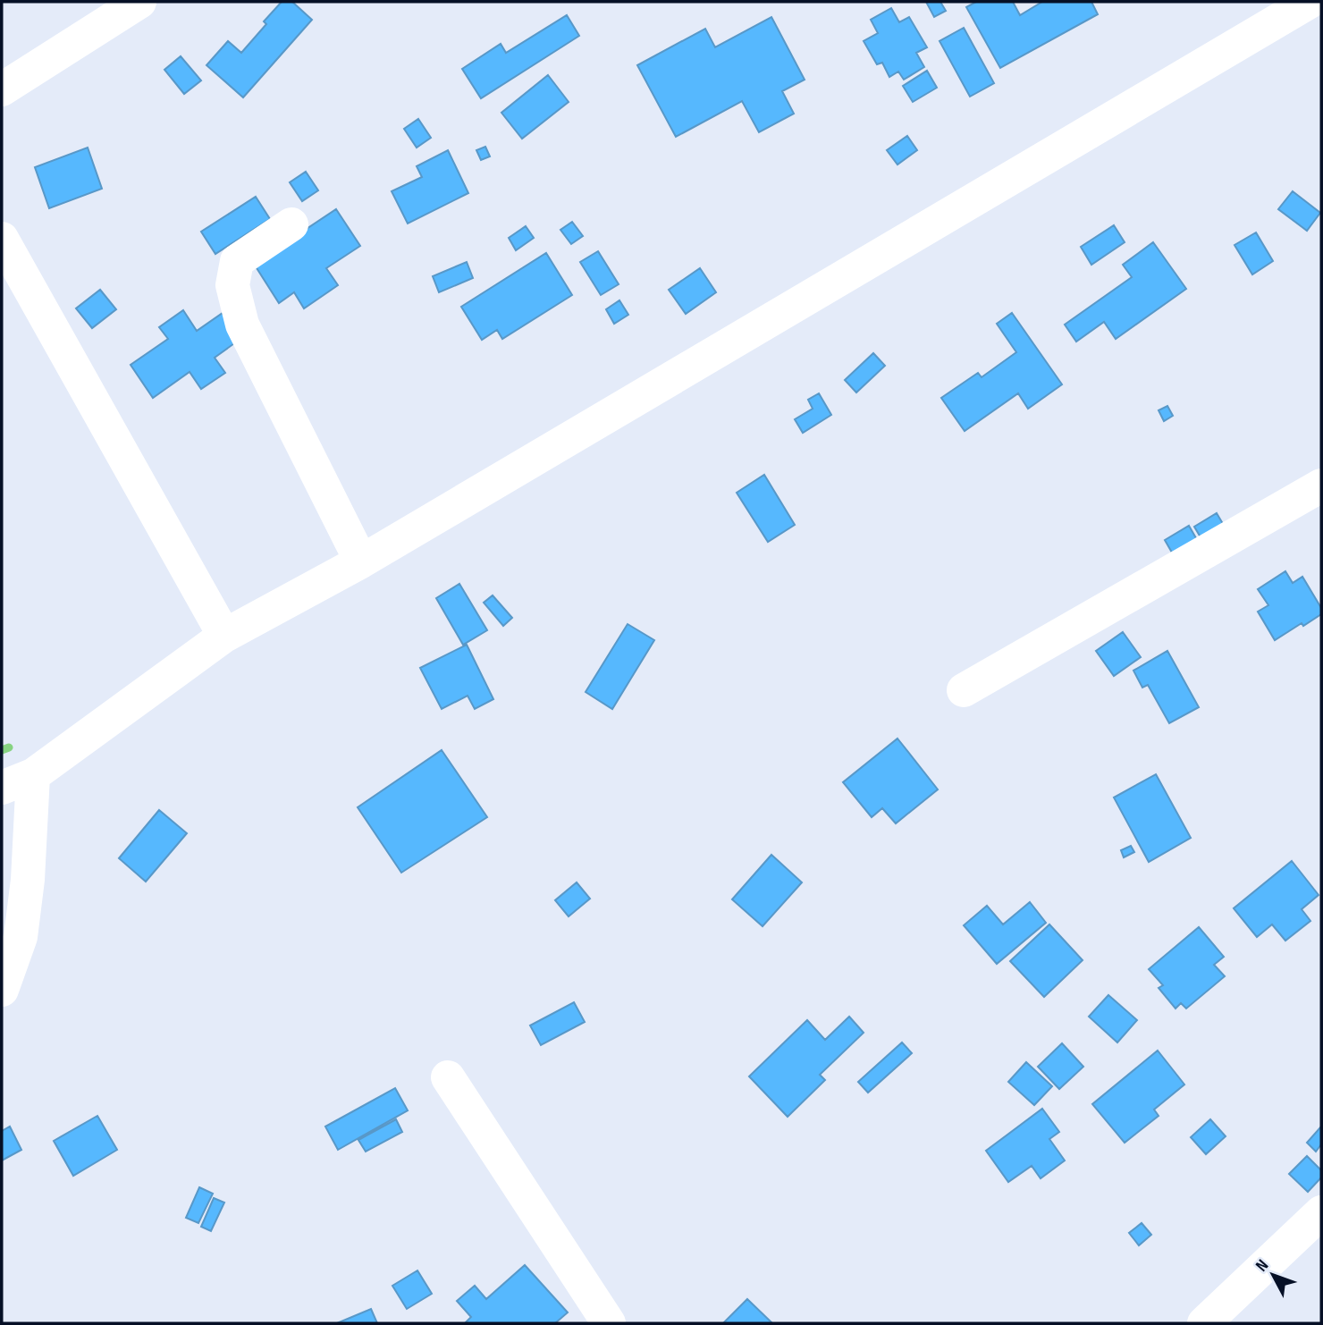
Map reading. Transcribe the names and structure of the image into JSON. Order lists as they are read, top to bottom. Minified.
{"north":"top left"}
